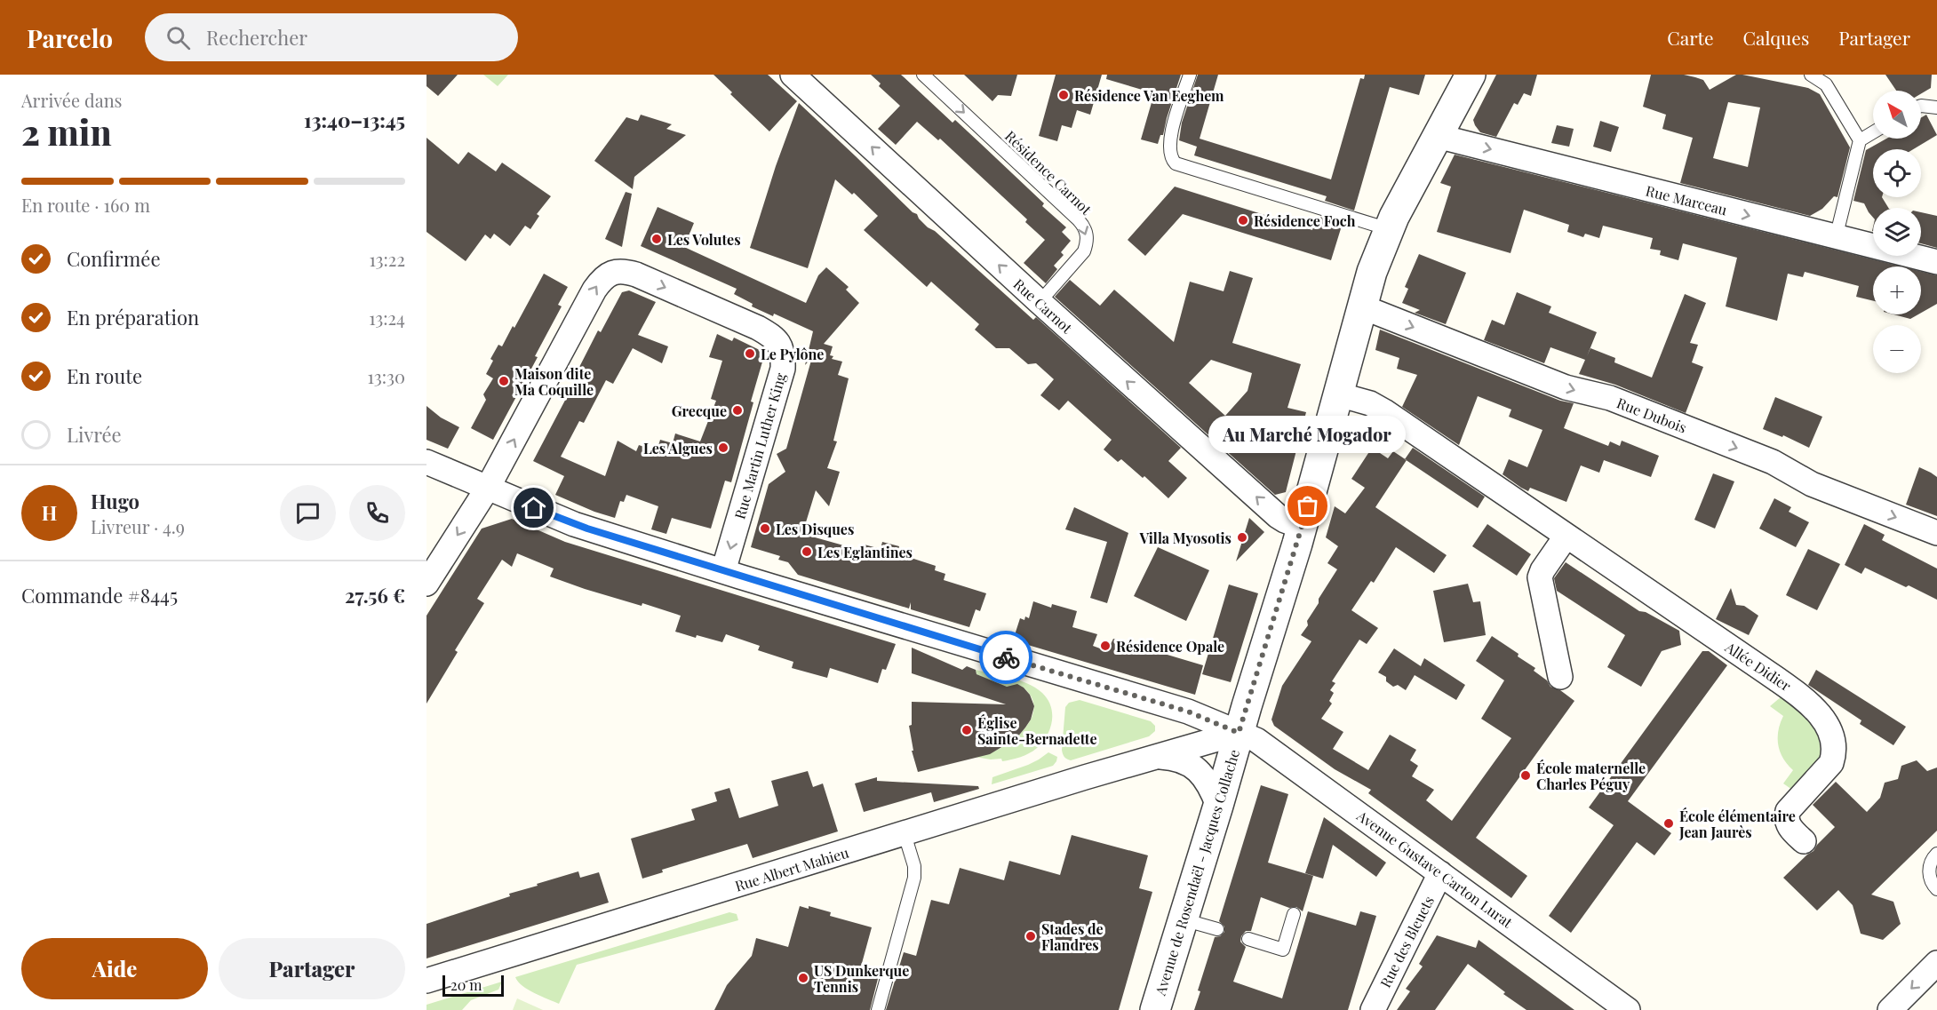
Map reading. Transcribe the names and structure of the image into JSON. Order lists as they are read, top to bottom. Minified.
{"streets":{"street":["Rue Marceau","Rue Carnot","Rue Dubois","Rue Martin Luther King","Allée Didier","Rue Albert Mahieu","Avenue Gustave Carton Lurat","Avenue de Rosendaël - Jacques Collache","Rue des Bleuets"],"lane":["Résidence Carnot"]},"crossings":[["Résidence Carnot","Rue Carnot"],["Rue Marceau","Avenue de Rosendaël - Jacques Collache"],["Rue Carnot","Avenue de Rosendaël - Jacques Collache"],["Rue Dubois","Avenue de Rosendaël - Jacques Collache"],["Rue Martin Luther King","Avenue Gustave Carton Lurat"],["Allée Didier","Avenue de Rosendaël - Jacques Collache"],["Rue Albert Mahieu","Avenue Gustave Carton Lurat"],["Rue Albert Mahieu","Avenue de Rosendaël - Jacques Collache"],["Avenue Gustave Carton Lurat","Avenue de Rosendaël - Jacques Collache"],["Avenue Gustave Carton Lurat","Rue des Bleuets"]],"one_way":["Résidence Carnot","Rue Marceau","Rue Carnot","Rue Dubois"],"places":["Résidence Van Eeghem","Résidence Foch","Les Volutes","Le Pylône","Maison dite Ma Coquille","Grecque","Les Algues","Au Marché Mogador","Les Disques","Villa Myosotis","Les Eglantines","Résidence Opale","Église Sainte-Bernadette","École maternelle Charles Péguy","École élémentaire Jean Jaurès","Stades de Flandres","US Dunkerque Tennis"],"scale_bar":"20 m","north":"top left","page":{"header":"Parcelo","search":"Rechercher","nav":["Carte","Calques","Partager"],"heading":["2 min","Arrivée dans","13:40–13:45"],"panel":["Hugo","Livreur · 4.9","Commande #8445","27.56 €"],"map_buttons":["+","−"],"bar":"En route · 160 m","list":[["Confirmée","13:22"],["En préparation","13:24"],["En route","13:30"],"Livrée"],"bubble":"Au Marché Mogador","round":"H","buttons":["Aide","Partager"],"scale":"20 m"}}
